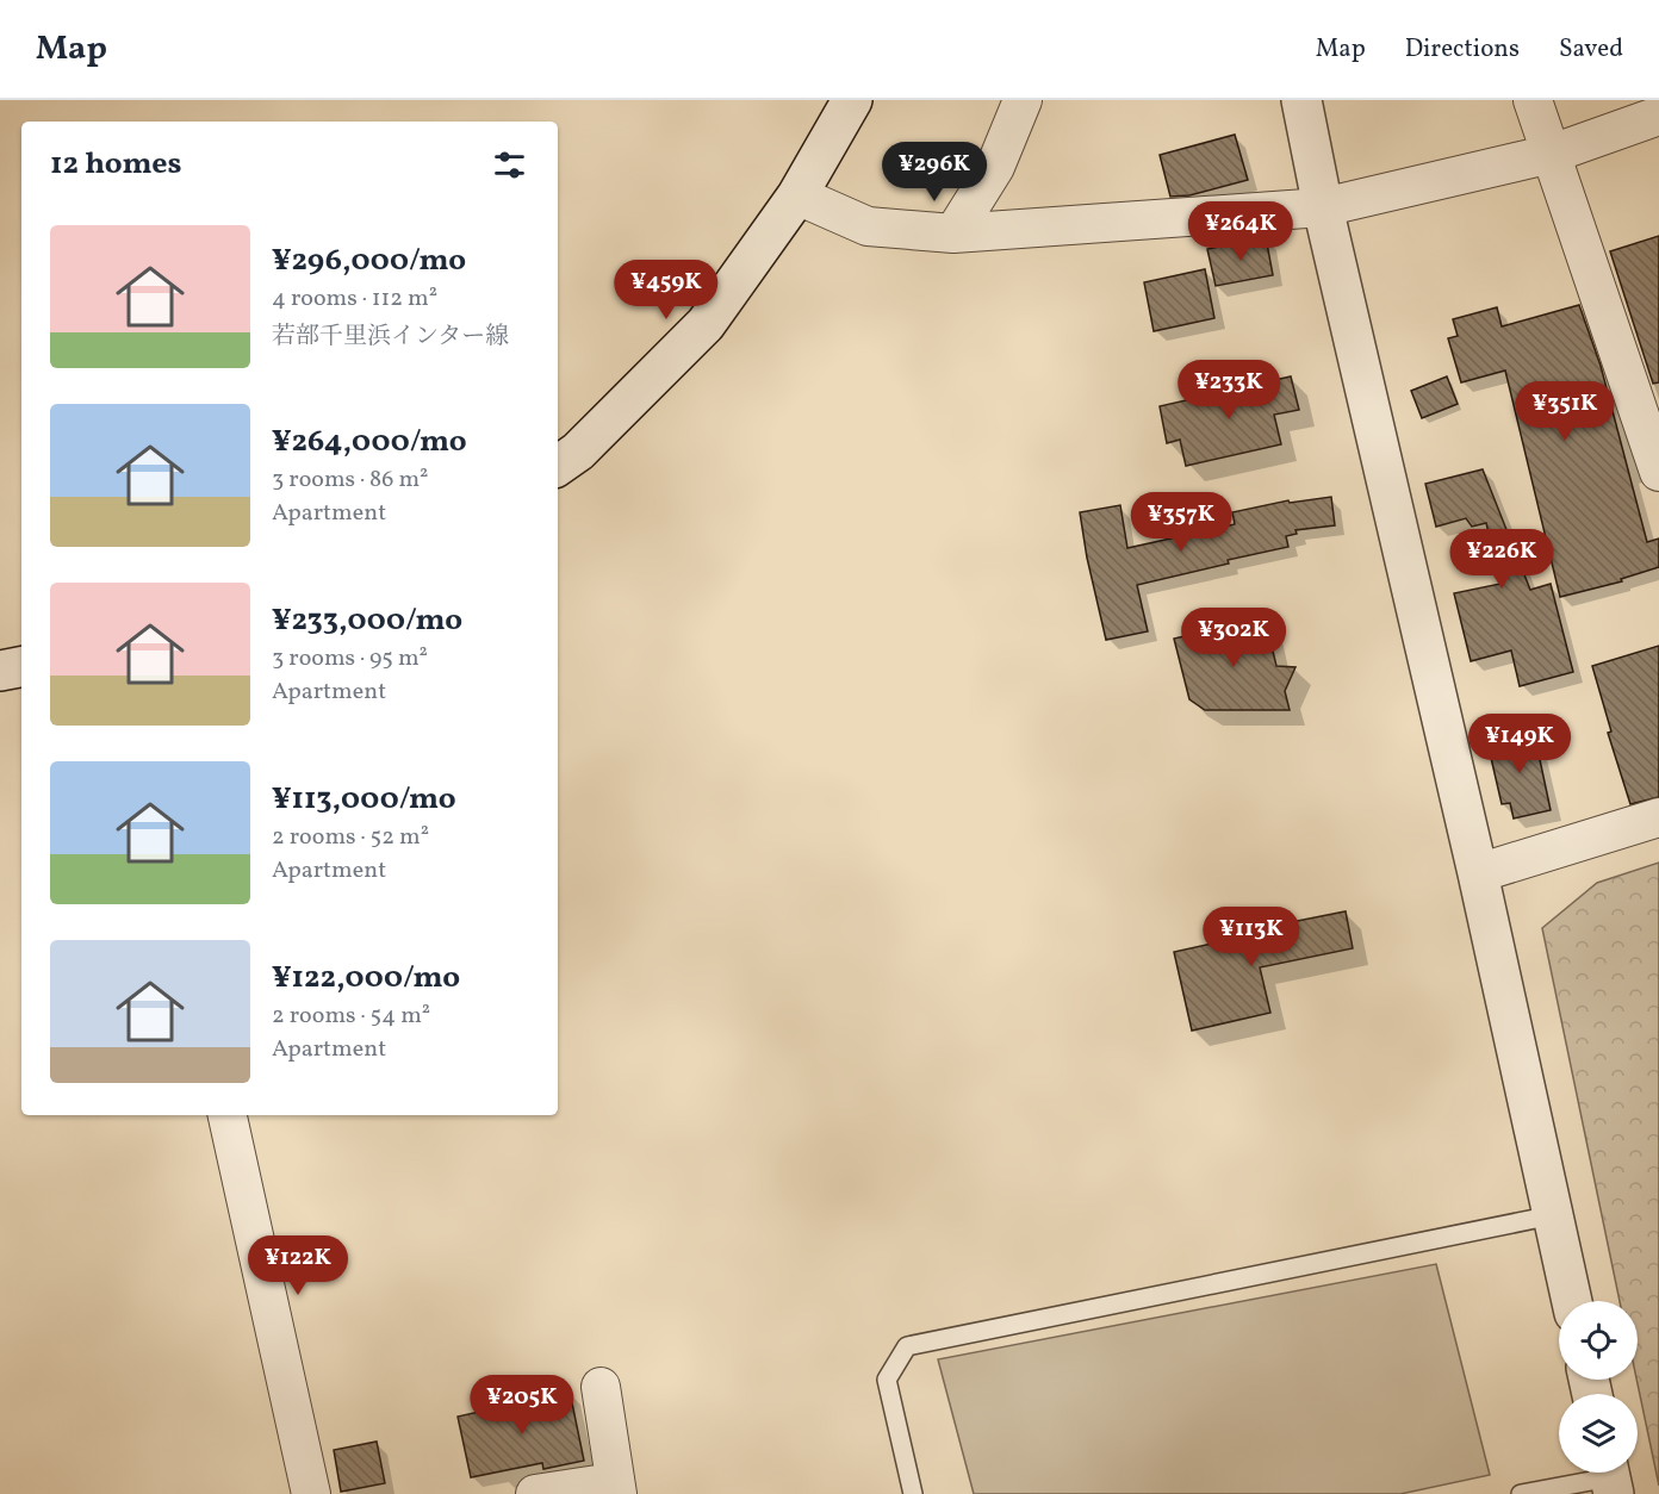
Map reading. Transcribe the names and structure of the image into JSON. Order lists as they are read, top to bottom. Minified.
{"page":{"header":"Map","nav":["Map","Directions","Saved"],"heading":"12 homes","price":["¥296K","¥264K","¥459K","¥233K","¥351K","¥357K","¥226K","¥302K","¥149K","¥113K","¥122K","¥205K"],"list":[{"name":"¥296,000/mo","note":"4 rooms · 112 m² · 若部千里浜インター線"},{"name":"¥264,000/mo","note":"3 rooms · 86 m² · Apartment"},{"name":"¥233,000/mo","note":"3 rooms · 95 m² · Apartment"},{"name":"¥113,000/mo","note":"2 rooms · 52 m² · Apartment"},{"name":"¥122,000/mo","note":"2 rooms · 54 m² · Apartment"}]}}
